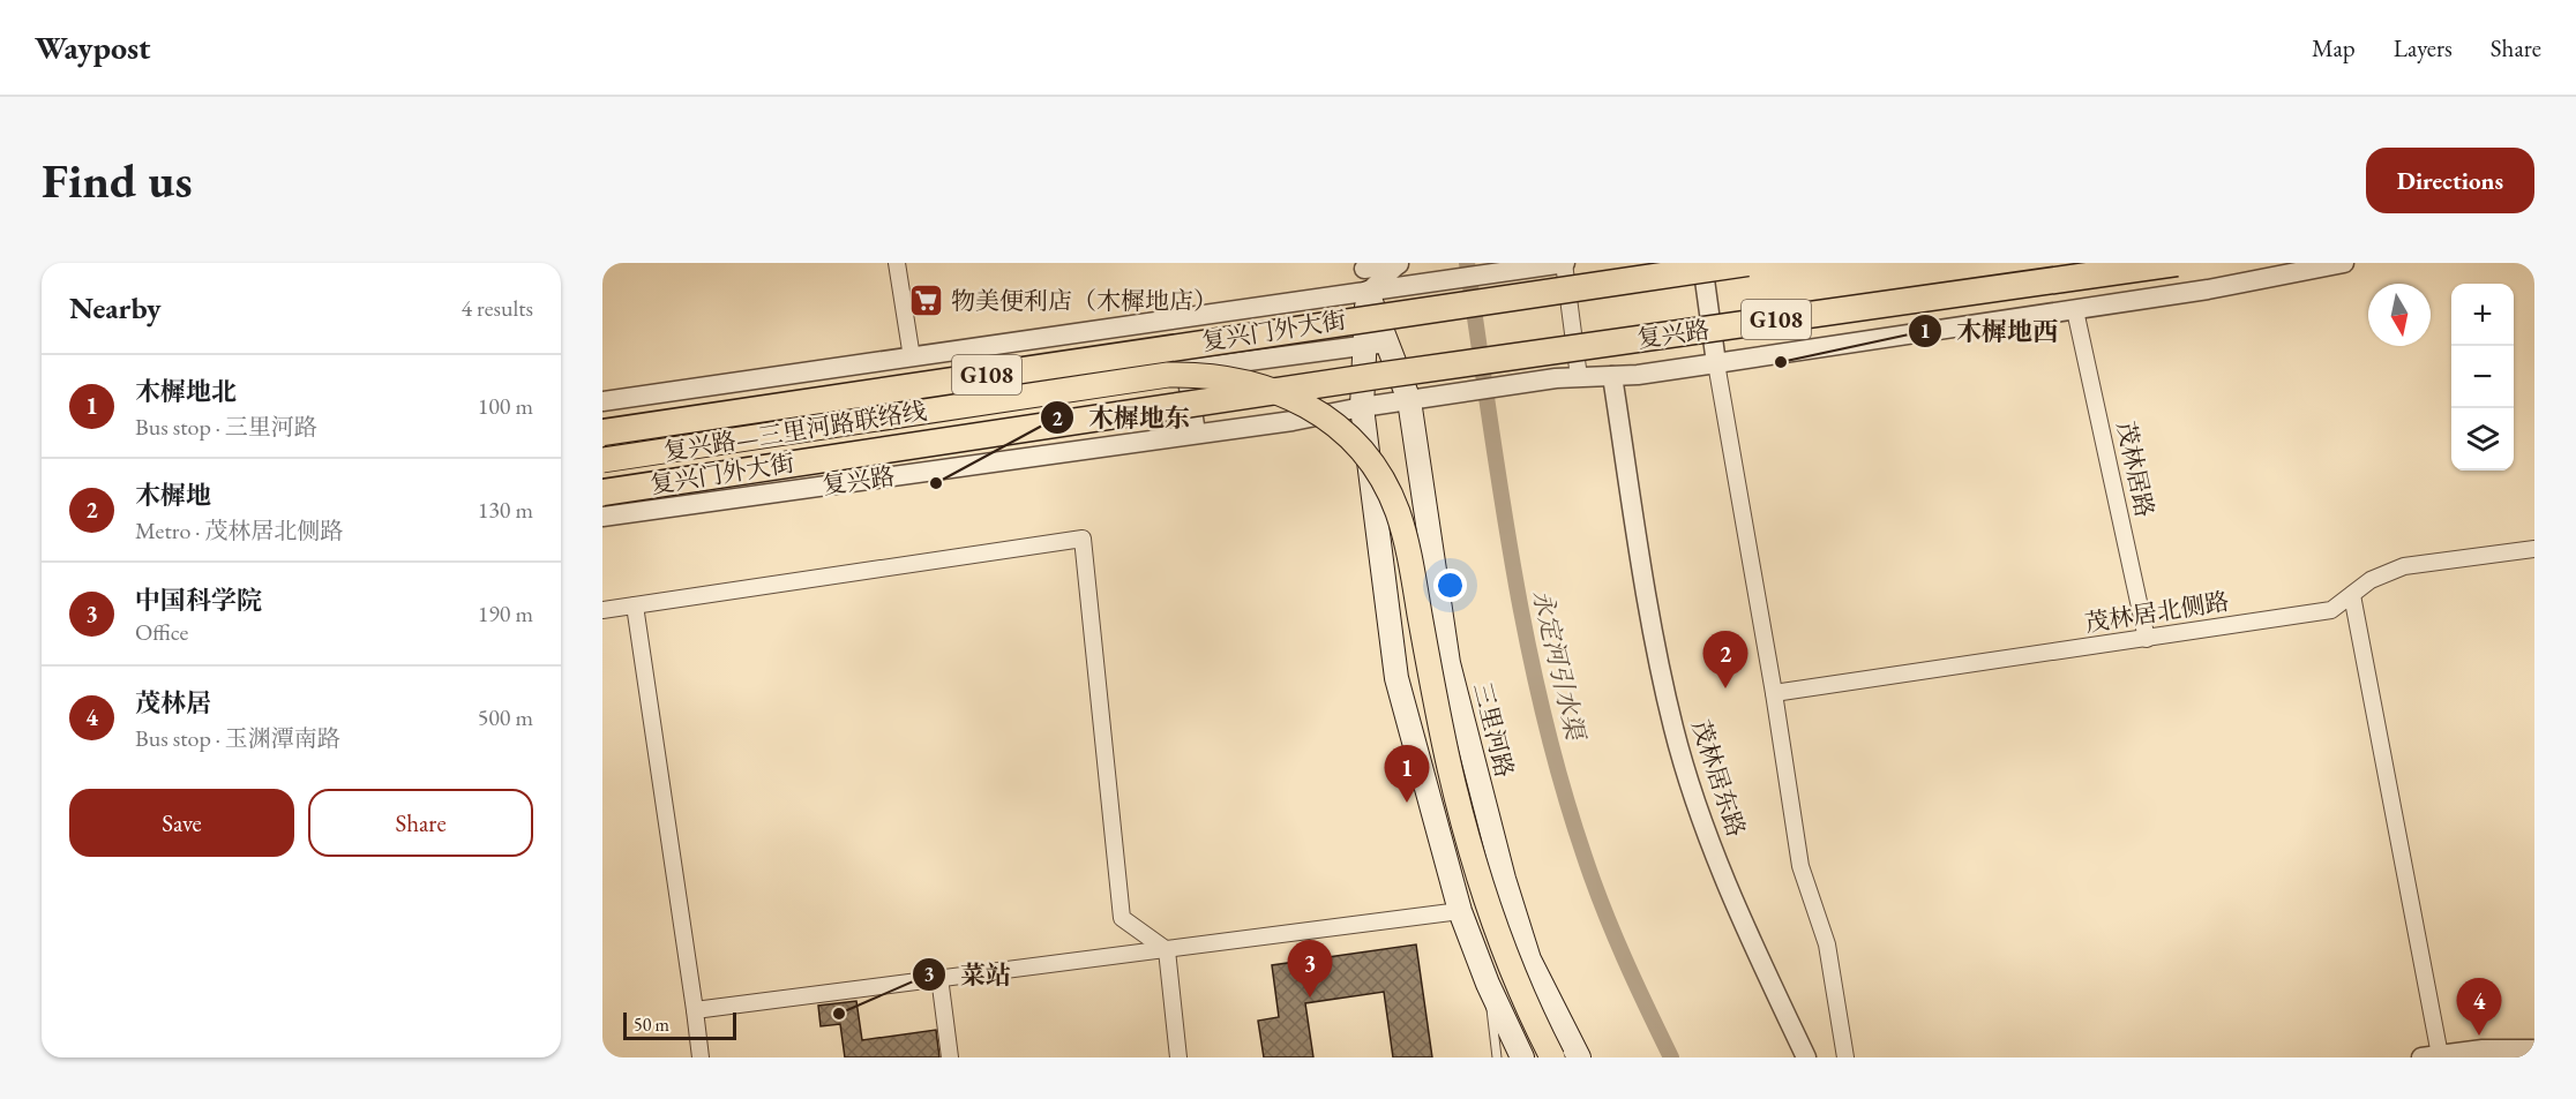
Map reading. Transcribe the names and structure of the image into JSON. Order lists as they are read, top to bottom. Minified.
{"streets":{"highway":["G108","复兴门外大街","复兴路"],"main road":["复兴路—三里河路联络线","三里河路"],"street":["茂林居路","茂林居北侧路","茂林居东路"]},"crossings":[["G108","复兴门外大街"],["复兴门外大街","复兴路"],["复兴路","茂林居路"],["复兴路","三里河路"],["复兴路","茂林居东路"],["茂林居路","茂林居北侧路"]],"water":["永定河引水渠"],"places":{"supermarket":["物美便利店（木樨地店）"],"other":["木樨地西","木樨地东","菜站"]},"scale_bar":"50 m","north":"bottom","page":{"header":"Waypost","nav":["Map","Layers","Share"],"buttons":["Directions",["Save","Share"]],"title":"Find us","heading":["Nearby","4 results"],"map_buttons":["+","−"],"list":[{"mark":"1","name":"木樨地北","note":"Bus stop · 三里河路","value":"100 m"},{"mark":"2","name":"木樨地","note":"Metro · 茂林居北侧路","value":"130 m"},{"mark":"3","name":"中国科学院","note":"Office","value":"190 m"},{"mark":"4","name":"茂林居","note":"Bus stop · 玉渊潭南路","value":"500 m"}],"pins":["2","1","3","4"],"scale":"50 m"}}
